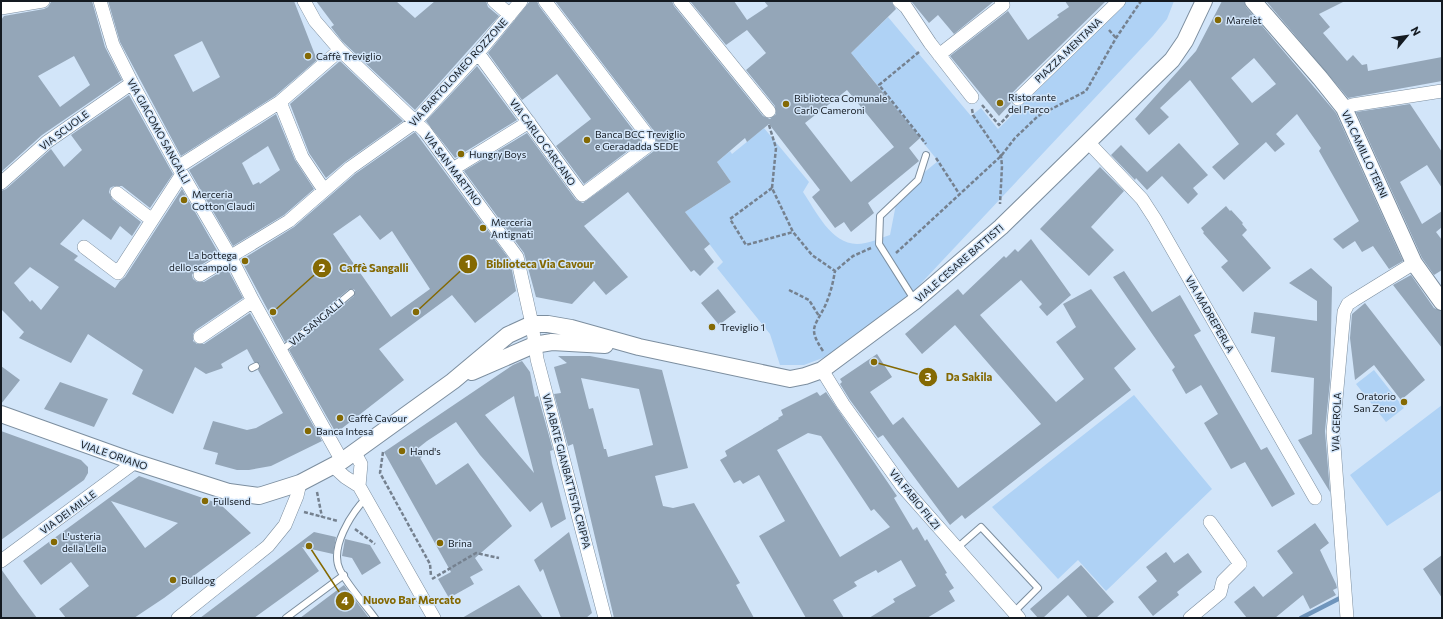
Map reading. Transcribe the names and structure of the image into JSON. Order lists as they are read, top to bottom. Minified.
{"streets":{"street":["PIAZZA MENTANA","VIA BARTOLOMEO ROZZONE","VIA SCUOLE","VIA GIACOMO SANGALLI","VIA CARLO CARCANO","VIA CAMILLO TERNI","VIA SAN MARTINO","VIALE CESARE BATTISTI","VIA MADREPERLA","VIA GEROLA","VIALE ORIANO","VIA ABATE GIANBATTISTA CRIPPA","VIA FABIO FILZI","VIA DEI MILLE"],"lane":["VIA SANGALLI"]},"crossings":[["VIA BARTOLOMEO ROZZONE","VIA GIACOMO SANGALLI"],["VIA BARTOLOMEO ROZZONE","VIA CARLO CARCANO"],["VIA BARTOLOMEO ROZZONE","VIA SAN MARTINO"],["VIA SCUOLE","VIA GIACOMO SANGALLI"],["VIA GIACOMO SANGALLI","VIA SANGALLI"],["VIA GIACOMO SANGALLI","VIALE ORIANO"],["VIA CAMILLO TERNI","VIA GEROLA"],["VIA SAN MARTINO","VIALE CESARE BATTISTI"],["VIA SAN MARTINO","VIA ABATE GIANBATTISTA CRIPPA"],["VIALE CESARE BATTISTI","VIA MADREPERLA"],["VIALE CESARE BATTISTI","VIALE ORIANO"],["VIALE CESARE BATTISTI","VIA ABATE GIANBATTISTA CRIPPA"],["VIALE CESARE BATTISTI","VIA FABIO FILZI"],["VIALE ORIANO","VIA DEI MILLE"]],"places":["Marelèt","Caffè Treviglio","Ristorante del Parco","Biblioteca Comunale Carlo Cameroni","Banca BCC Treviglio e Geradadda SEDE","Hungry Boys","Merceria Cotton Claudi","Merceria Antignati","La bottega dello scampolo","Caffè Sangalli","Biblioteca Via Cavour","Treviglio 1","Da Sakila","Oratorio San Zeno","Caffè Cavour","Banca Intesa","Hand's","Fullsend","L'usteria della Lella","Brina","Nuovo Bar Mercato","Bulldog"],"north":"top right"}
